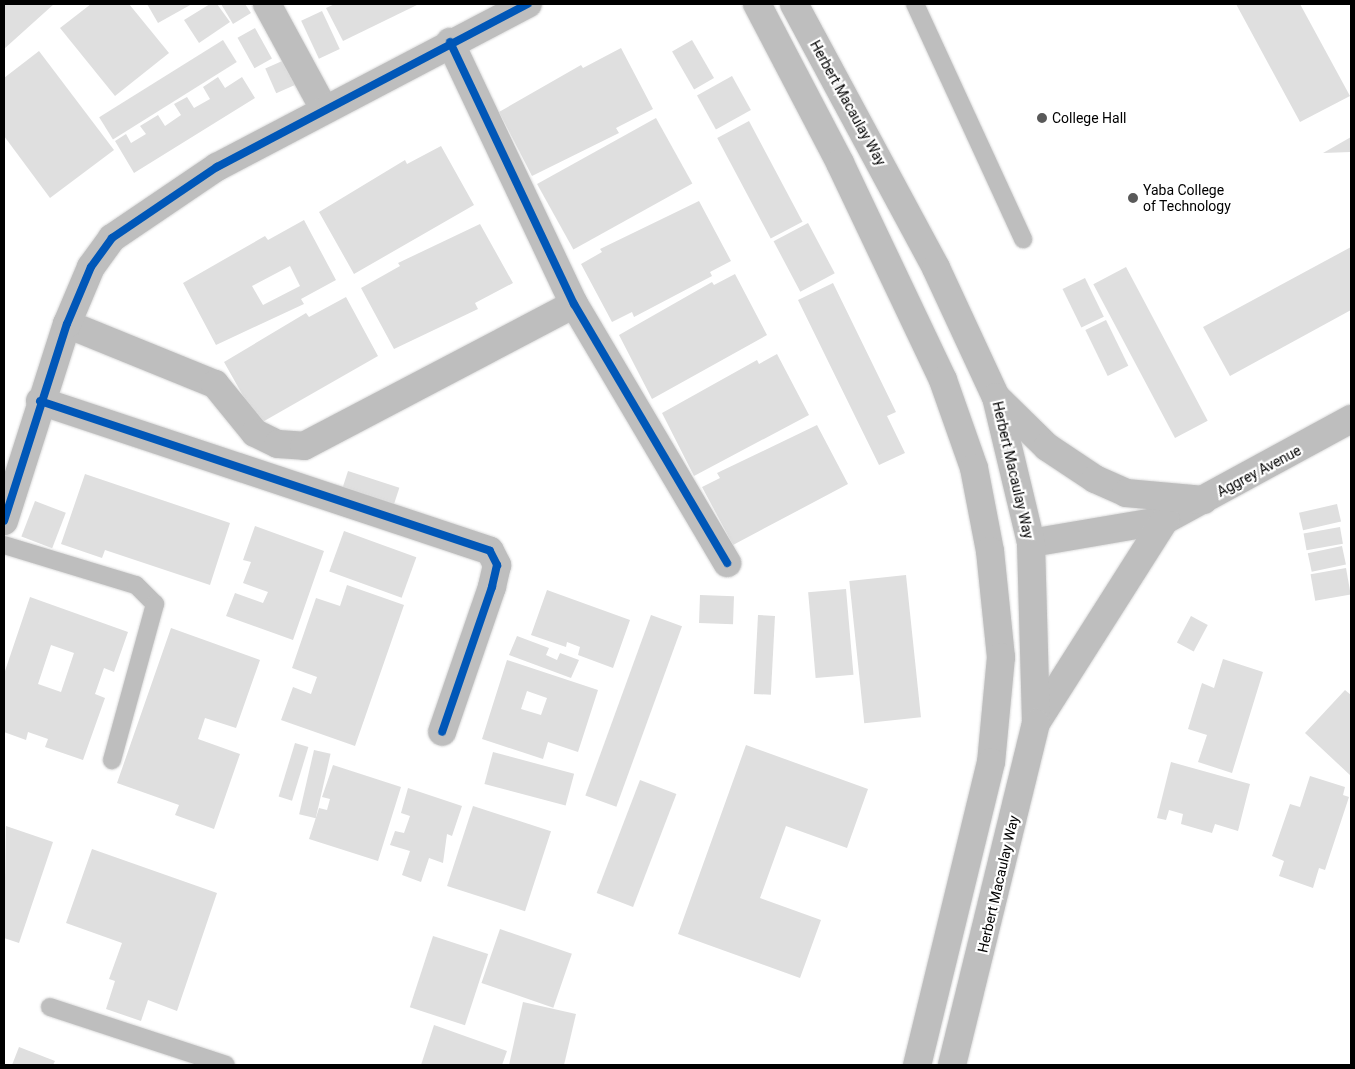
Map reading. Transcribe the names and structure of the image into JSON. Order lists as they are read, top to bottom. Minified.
{"streets":{"main road":["Herbert Macaulay Way","Aggrey Avenue"]},"places":["College Hall","Yaba College of Technology"]}
